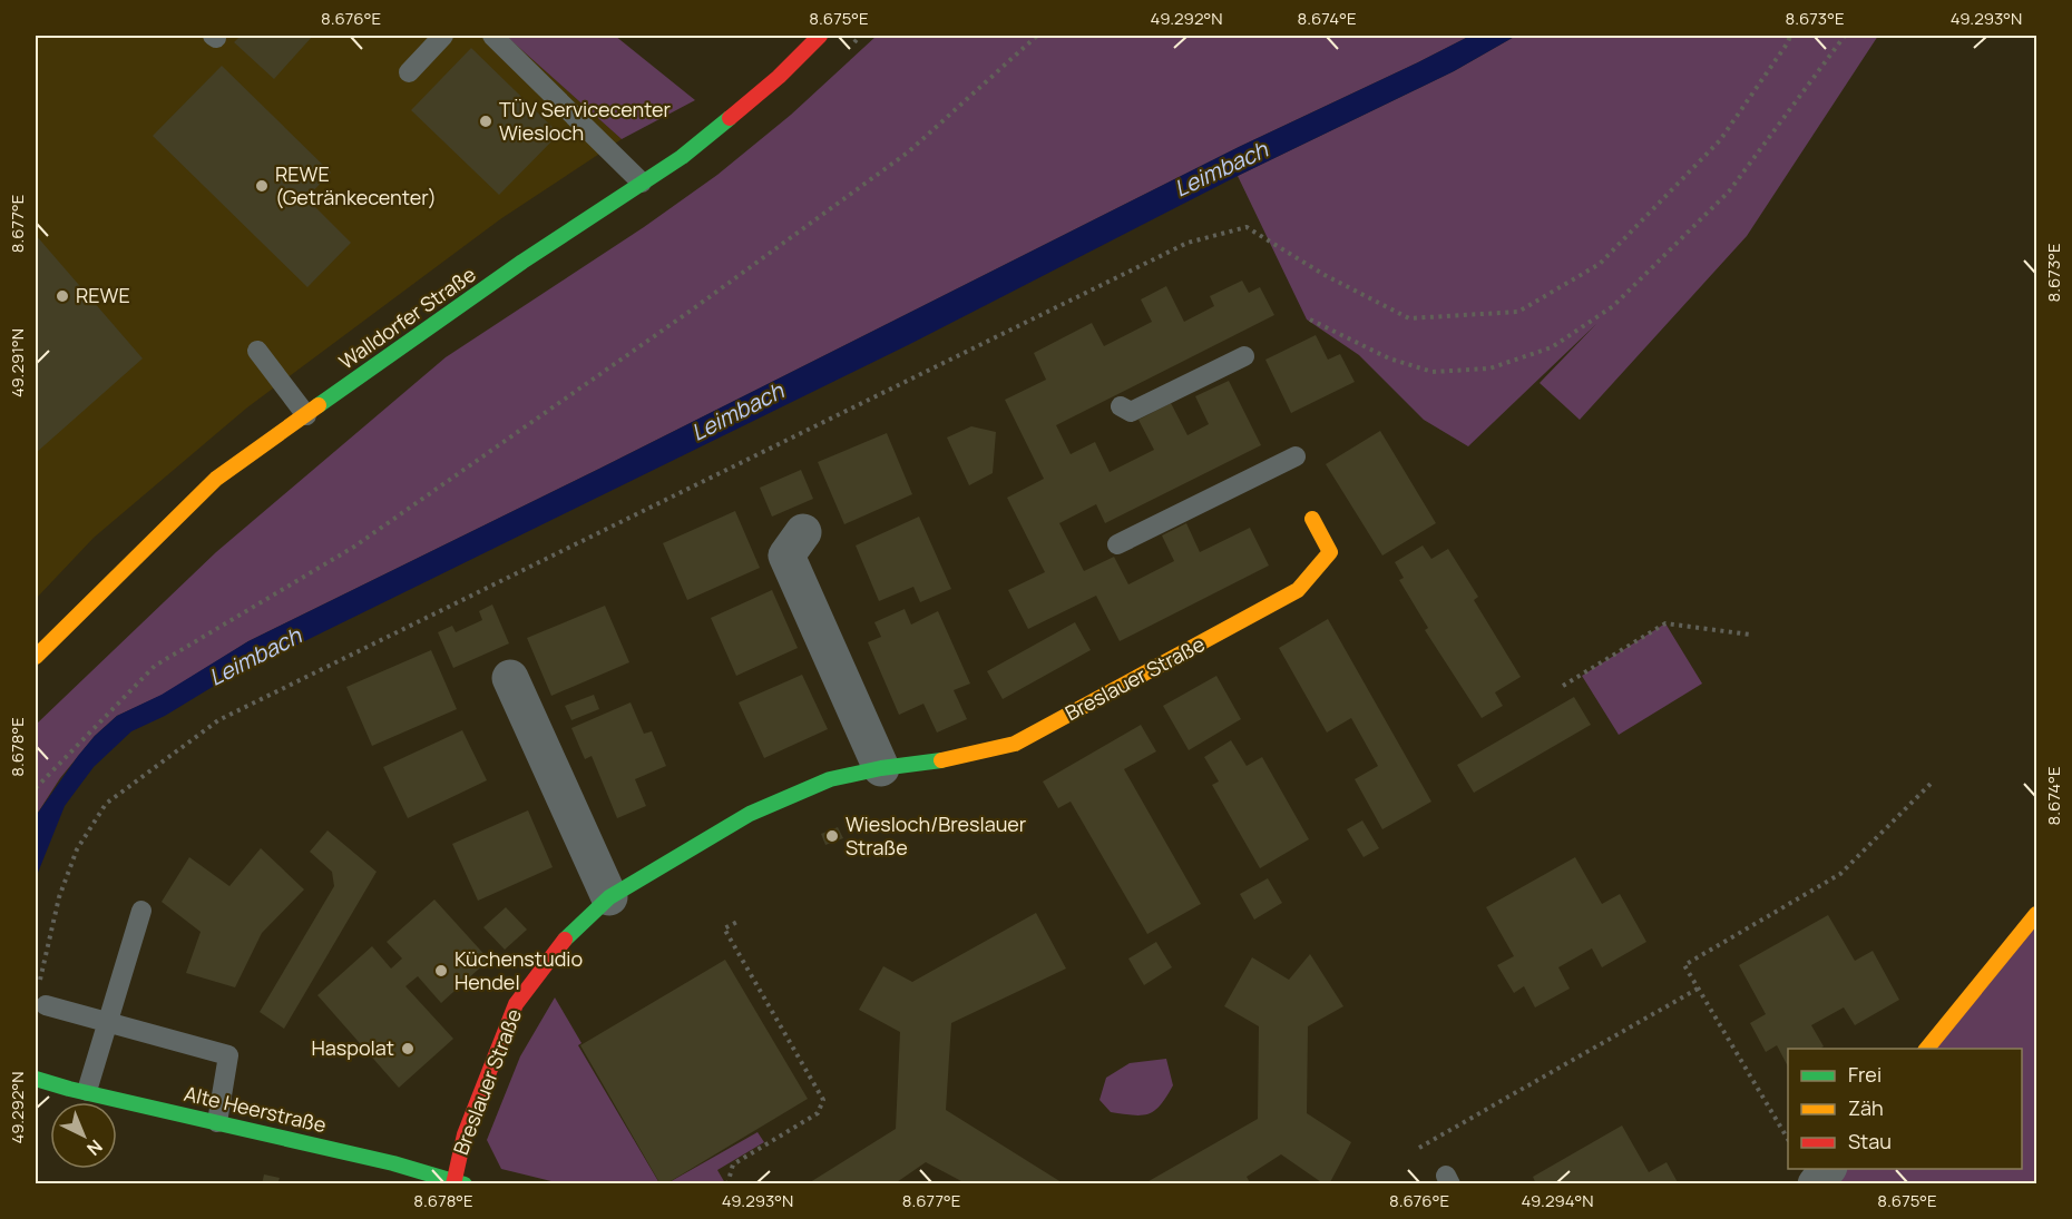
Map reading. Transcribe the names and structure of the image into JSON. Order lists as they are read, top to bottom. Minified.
{"streets":{"street":["Walldorfer Straße","Breslauer Straße","Alte Heerstraße"]},"crossings":[["Breslauer Straße","Alte Heerstraße"]],"water":["Leimbach"],"places":["TÜV Servicecenter Wiesloch","REWE (Getränkecenter)","REWE","Wiesloch/Breslauer Straße","Küchenstudio Hendel","Haspolat"],"legend":["Frei","Zäh","Stau"],"north":"bottom right","coordinates":["8.676°E","8.675°E","49.292°N","8.674°E","8.673°E","49.293°N","8.677°E","49.291°N","8.678°E","49.294°N"]}
